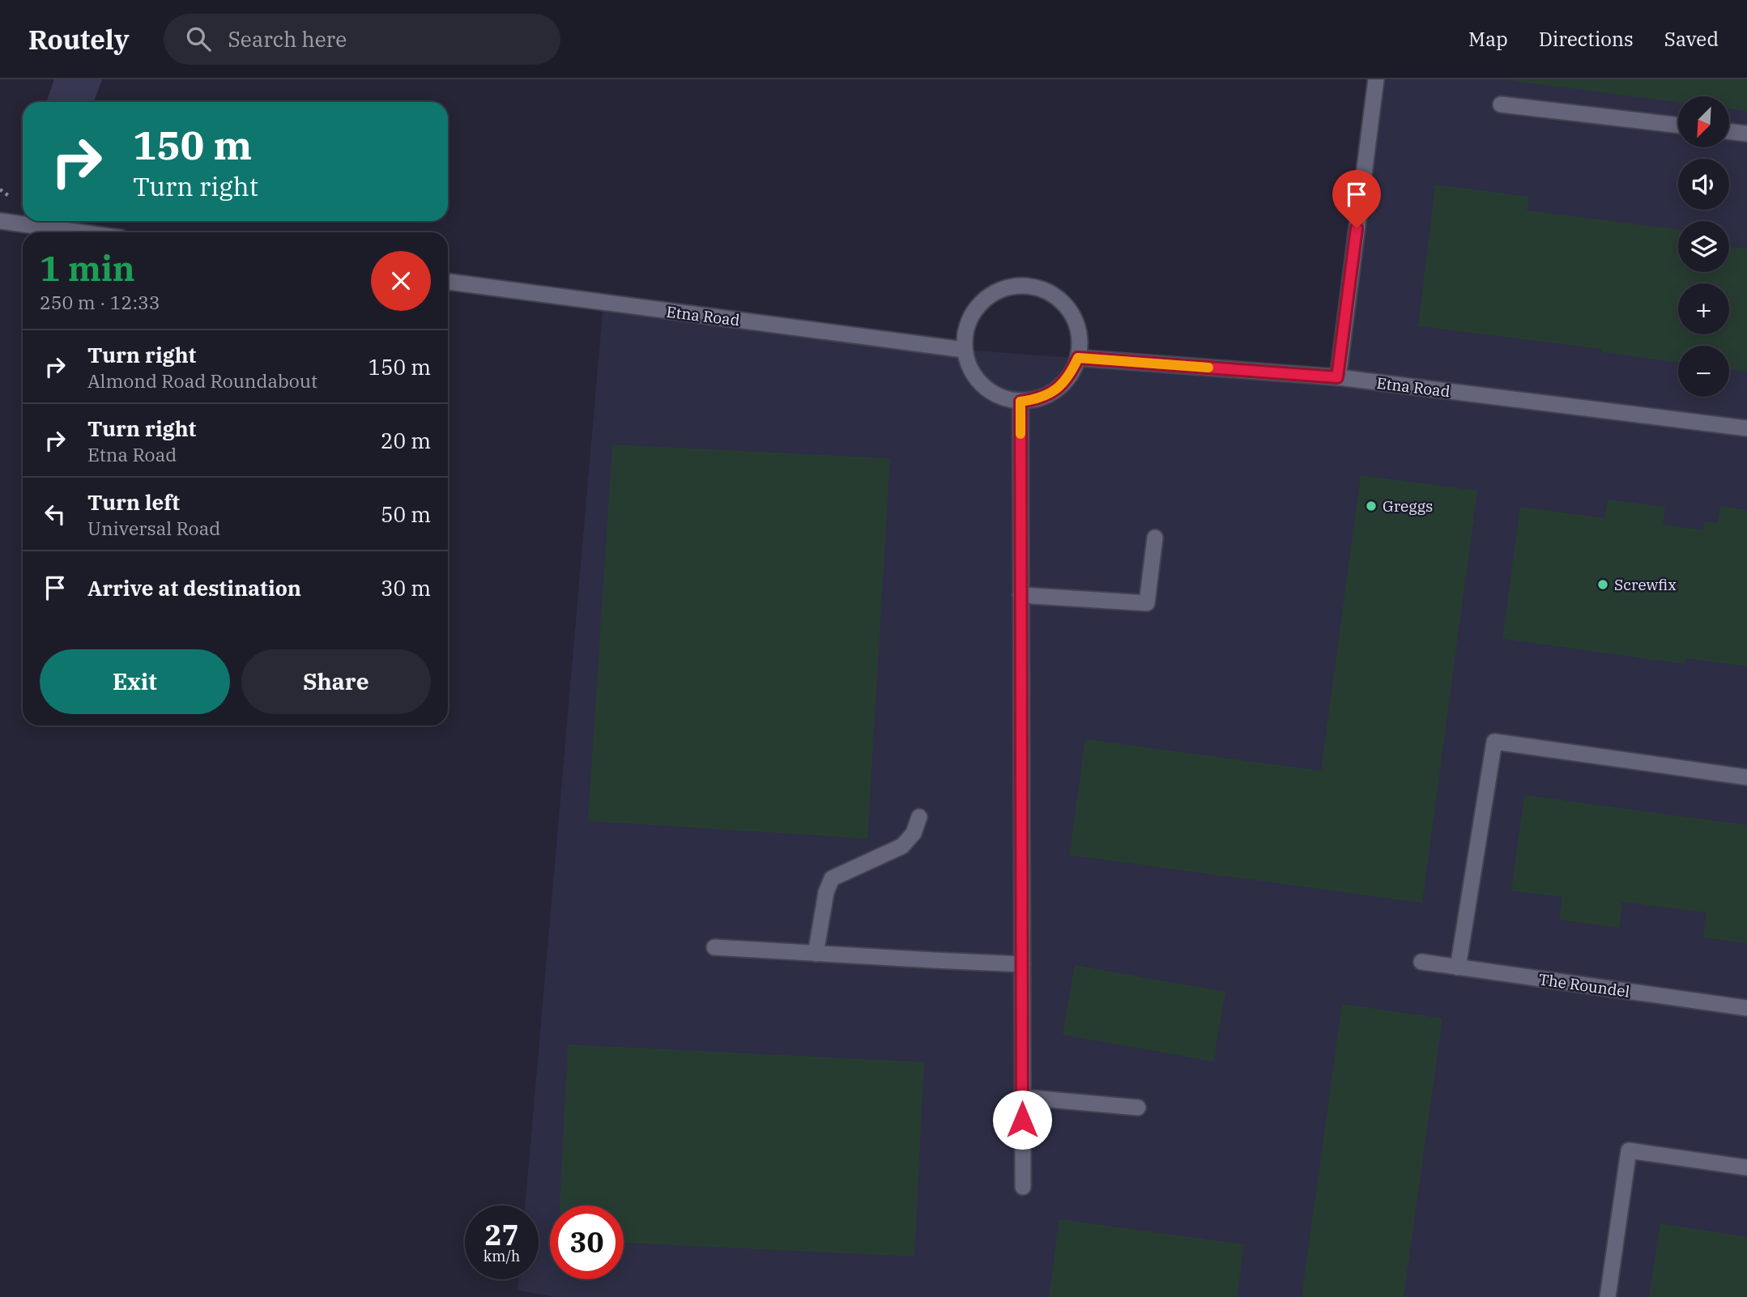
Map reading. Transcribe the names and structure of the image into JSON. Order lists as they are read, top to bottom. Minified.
{"streets":{"street":["Etna Road","The Roundel"]},"places":["Greggs","Screwfix"],"north":"bottom left","page":{"header":"Routely","search":"Search here","nav":["Map","Directions","Saved"],"map_buttons":["+","−"],"turn":["150 m","Turn right"],"heading":["1 min","250 m · 12:33"],"list":[{"name":"Turn right","note":"Almond Road Roundabout","value":"150 m"},{"name":"Turn right","note":"Etna Road","value":"20 m"},{"name":"Turn left","note":"Universal Road","value":"50 m"},{"name":"Arrive at destination","value":"30 m"}],"buttons":["Exit","Share"],"speed":"27 km/h","limit":"30"}}
